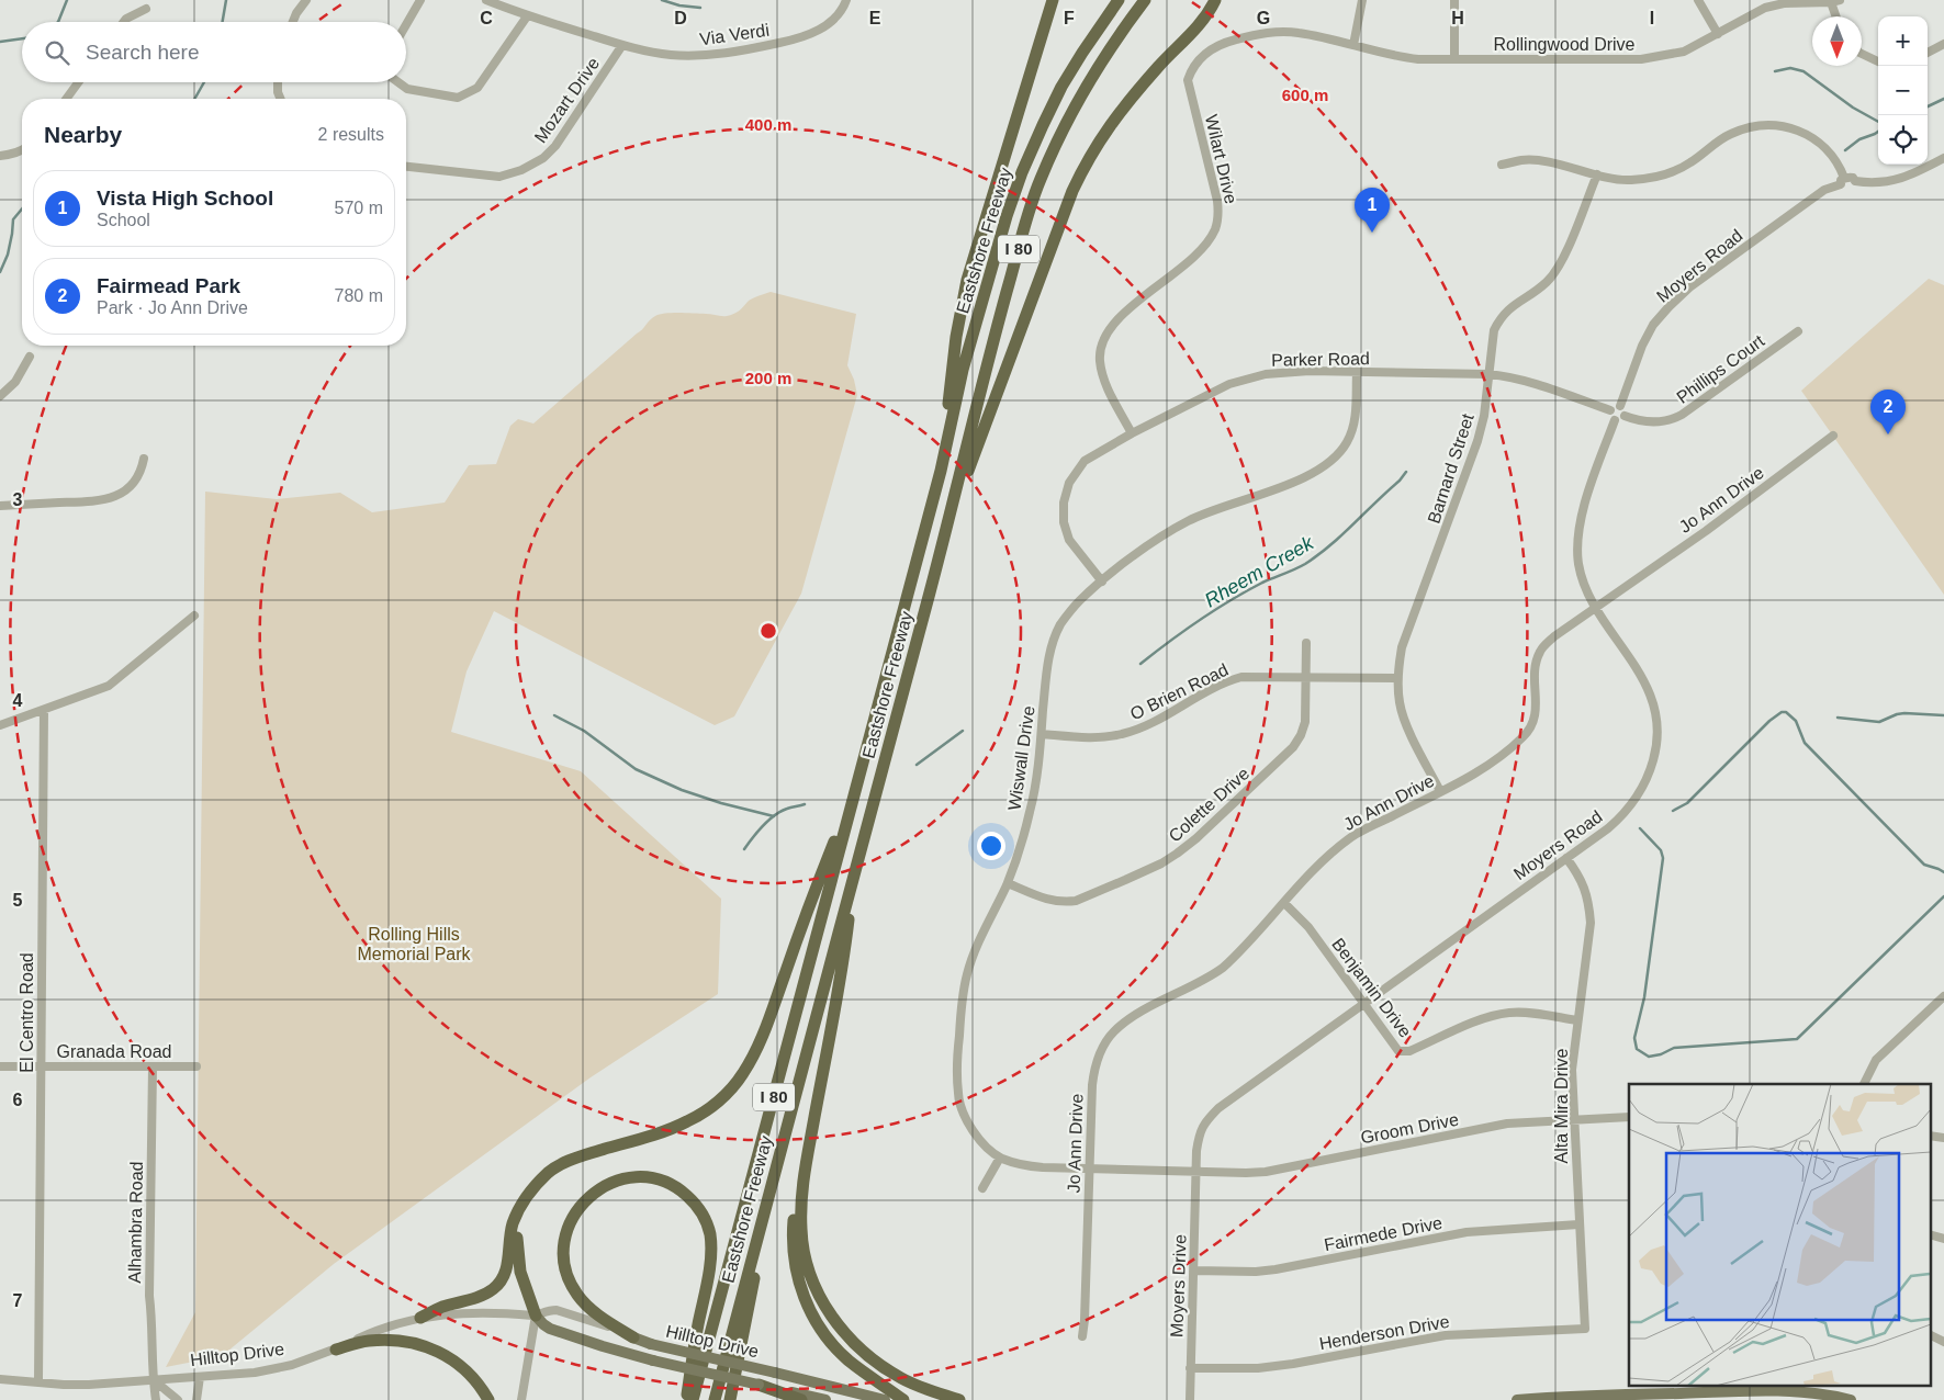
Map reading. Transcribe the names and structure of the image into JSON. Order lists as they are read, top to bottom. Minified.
{"streets":{"highway":["Eastshore Freeway","I 80"],"main road":["Hilltop Drive"],"street":["Via Verdi","Rollingwood Drive","Mozart Drive","Wilart Drive","Moyers Road","Parker Road","Phillips Court","Barnard Street","Jo Ann Drive","O Brien Road","Wiswall Drive","Colette Drive","Benjamin Drive","El Centro Road","Granada Road","Alta Mira Drive","Groom Drive","Alhambra Road","Fairmede Drive","Moyers Drive","Henderson Drive"]},"crossings":[["Via Verdi","Mozart Drive"],["Rollingwood Drive","Wilart Drive"],["Wilart Drive","Parker Road"],["Moyers Road","Parker Road"],["Moyers Road","Phillips Court"],["Moyers Road","Jo Ann Drive"],["Moyers Road","Wiswall Drive"],["Moyers Road","Benjamin Drive"],["Moyers Road","Alta Mira Drive"],["Moyers Road","Groom Drive"],["Moyers Road","Moyers Drive"],["Parker Road","Phillips Court"],["Parker Road","Barnard Street"],["Parker Road","Wiswall Drive"],["Barnard Street","Jo Ann Drive"],["Barnard Street","O Brien Road"],["Jo Ann Drive","Wiswall Drive"],["Jo Ann Drive","Benjamin Drive"],["O Brien Road","Wiswall Drive"],["O Brien Road","Colette Drive"],["Wiswall Drive","Colette Drive"],["Wiswall Drive","Groom Drive"],["Wiswall Drive","Moyers Drive"],["Benjamin Drive","Alta Mira Drive"],["El Centro Road","Granada Road"],["El Centro Road","Hilltop Drive"],["Granada Road","Alhambra Road"],["Alta Mira Drive","Groom Drive"],["Alta Mira Drive","Fairmede Drive"],["Alta Mira Drive","Henderson Drive"],["Groom Drive","Moyers Drive"],["Alhambra Road","Hilltop Drive"],["Fairmede Drive","Moyers Drive"],["Moyers Drive","Henderson Drive"]],"water":["Rheem Creek"],"parks":["Rolling Hills Memorial Park"],"north":"bottom","page":{"map_buttons":["+","−"],"search":"Search here","heading":["Nearby","2 results"],"list":[{"mark":"1","name":"Vista High School","note":"School","value":"570 m"},{"mark":"2","name":"Fairmead Park","note":"Park · Jo Ann Drive","value":"780 m"}],"pins":["1","2"]},"grid":{"columns":["C","D","E","F","G","H","I"],"rows":["3","4","5","6","7"]},"rings":["600 m","400 m","200 m"]}
